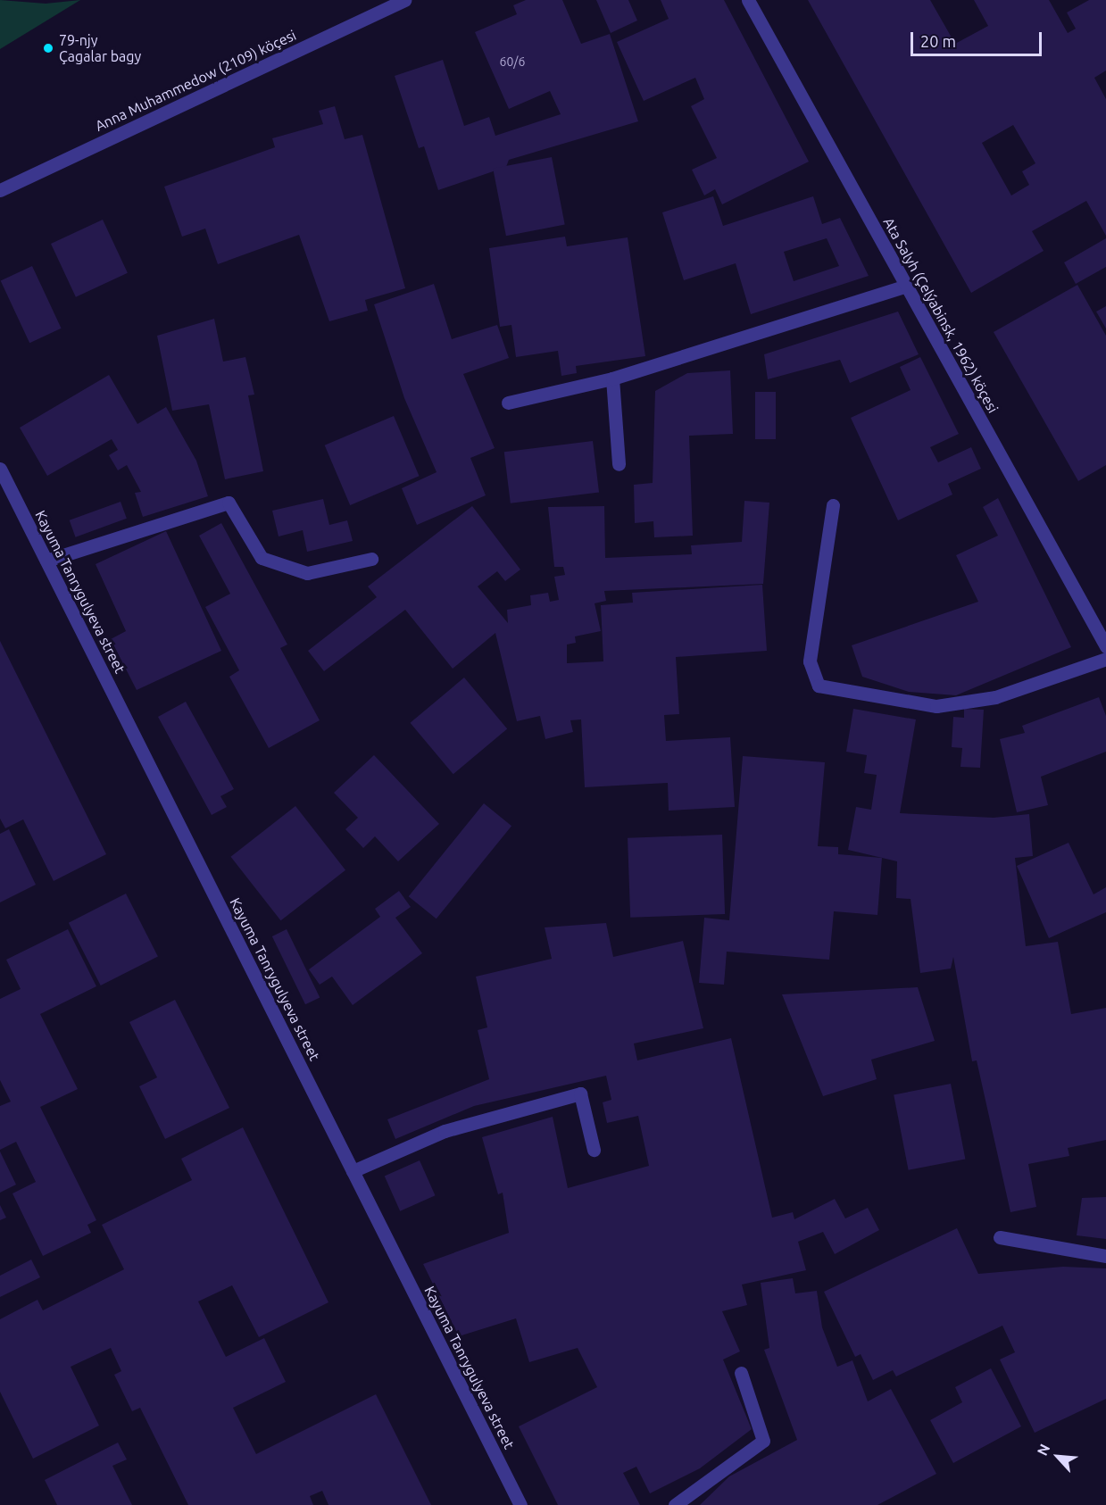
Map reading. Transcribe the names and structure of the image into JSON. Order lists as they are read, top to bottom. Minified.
{"streets":{"street":["Anna Muhammedow (2109) köçesi","Ata Salyh (Çelýabinsk, 1962) köçesi","Kayuma Tanrygulyeva street"]},"places":["79-njy Çagalar bagy"],"house_numbers":["60/6"],"scale_bar":"20 m","north":"top left"}
